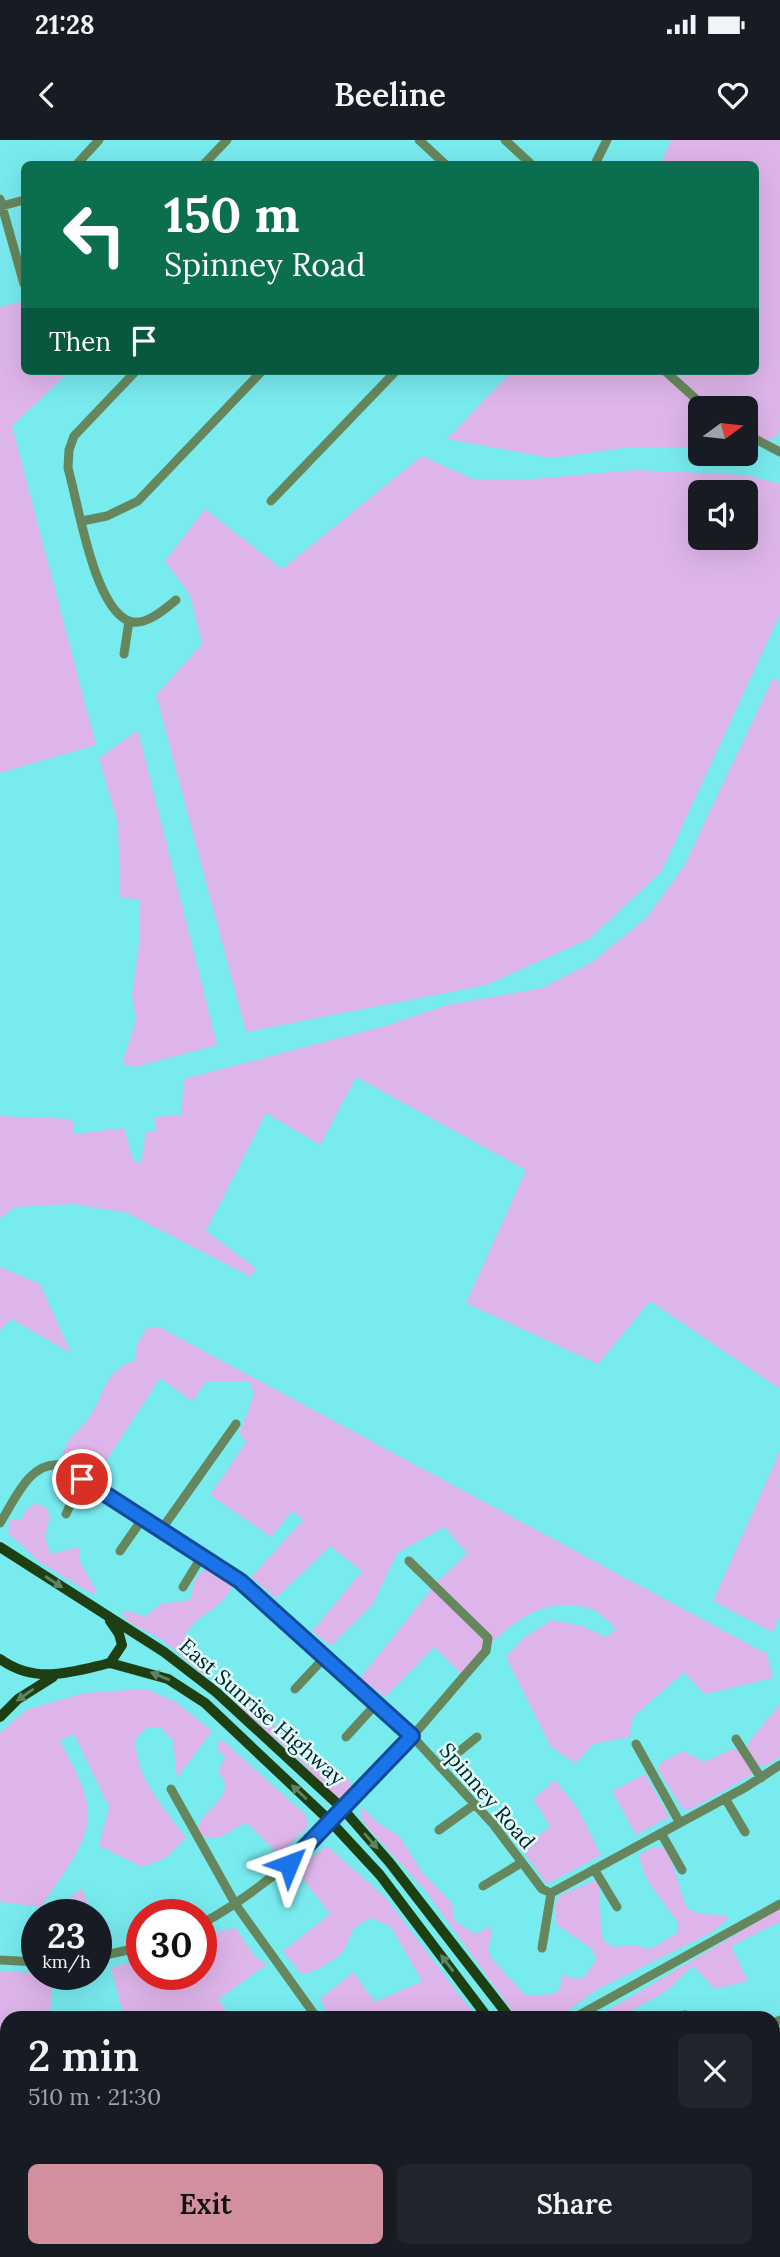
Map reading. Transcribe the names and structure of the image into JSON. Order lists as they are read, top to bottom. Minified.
{"streets":{"main road":["East Sunrise Highway"],"street":["Spinney Road"]},"north":"right","page":{"status":"21:28","header":"Beeline","turn":["150 m","Spinney Road"],"then":"Then","speed":"23 km/h","limit":"30","heading":["2 min","510 m · 21:30"],"buttons":["Exit","Share"]}}
